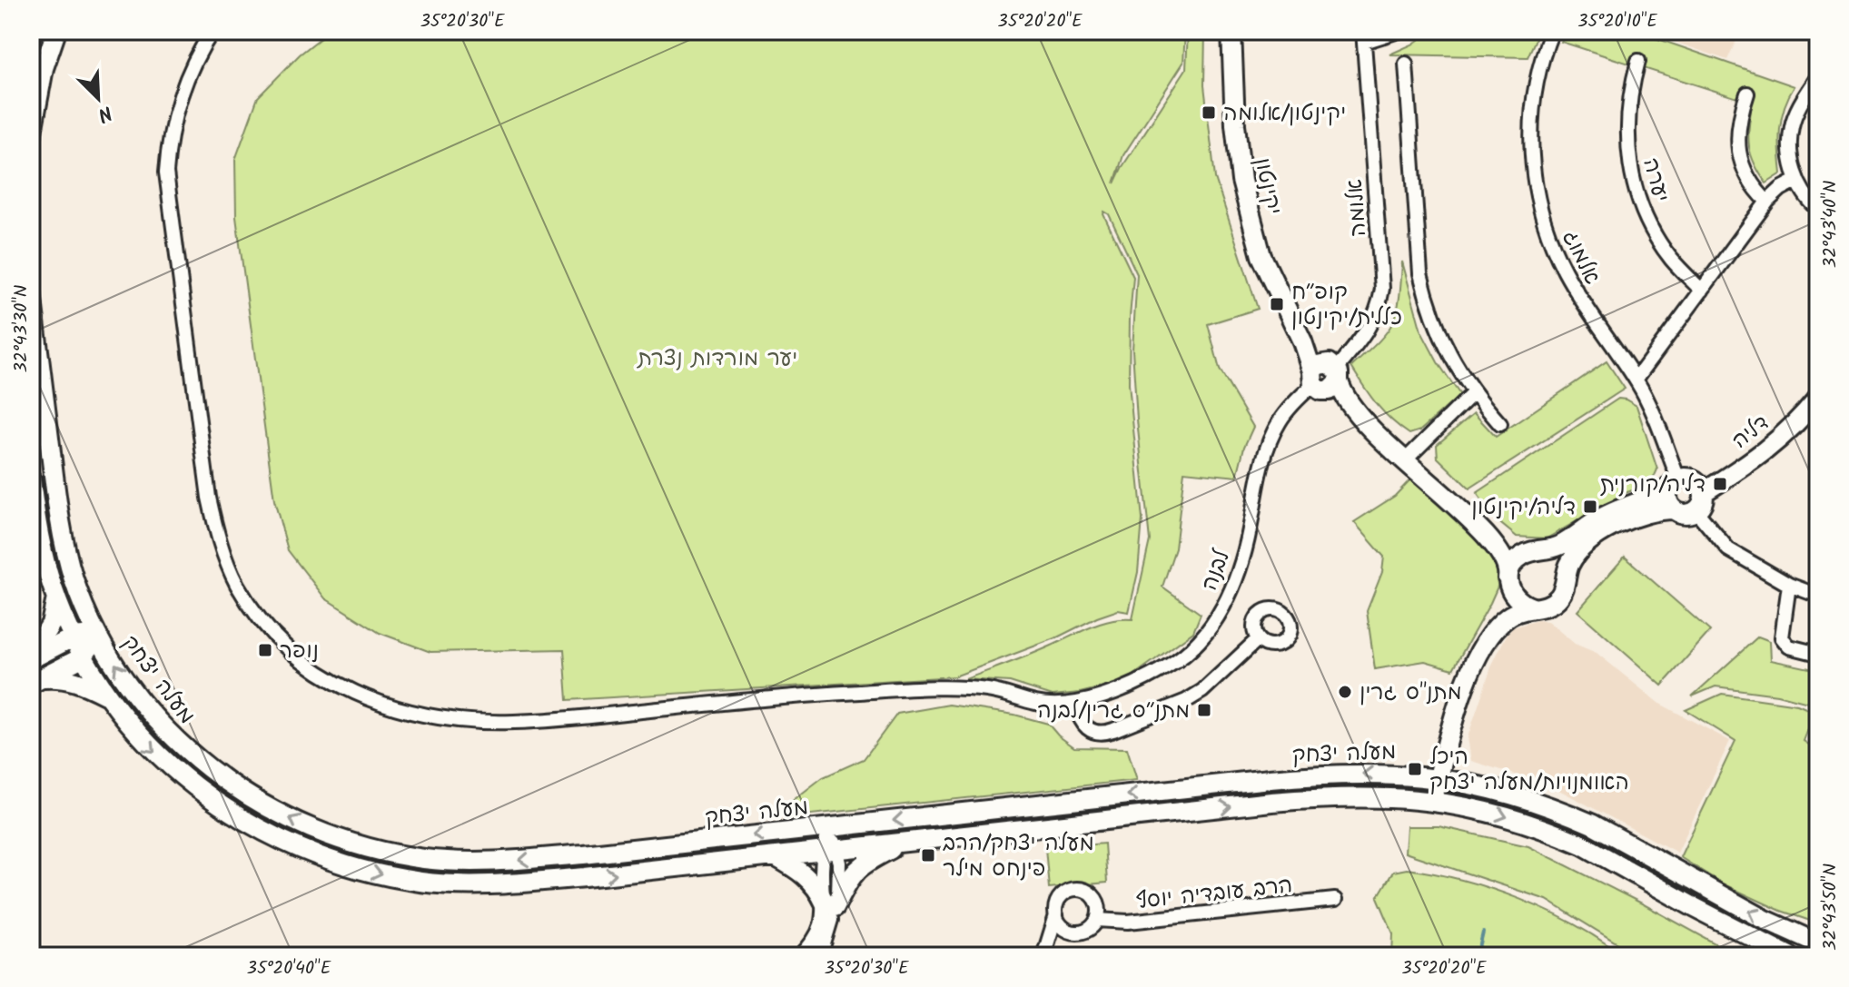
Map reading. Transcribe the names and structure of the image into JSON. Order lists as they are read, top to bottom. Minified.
{"streets":{"street":["יערה","יקינטון","אלומה","אלמוג","דליה","לבנה","מעלה יצחק","הרב עובדיה יוסף"]},"crossings":[["יקינטון","אלומה"],["יקינטון","לבנה"],["אלומה","לבנה"],["אלמוג","דליה"]],"parks":["יער מורדות נצרת"],"places":{"transit":["יקינטון/אלומה","קופ״ח כללית/יקינטון","דליה/קורנית","דליה/יקינטון","נופר","מתנ״ס גרין/לבנה","היכל האומנויות/מעלה יצחק","מעלה יצחק/הרב פינחס מילר"],"other":["מתנ\"ס גרין"]},"north":"bottom right","coordinates":["35°20'30\"E","35°20'20\"E","35°20'10\"E","32°43'40\"N","32°43'30\"N","32°43'50\"N","35°20'40\"E"]}
